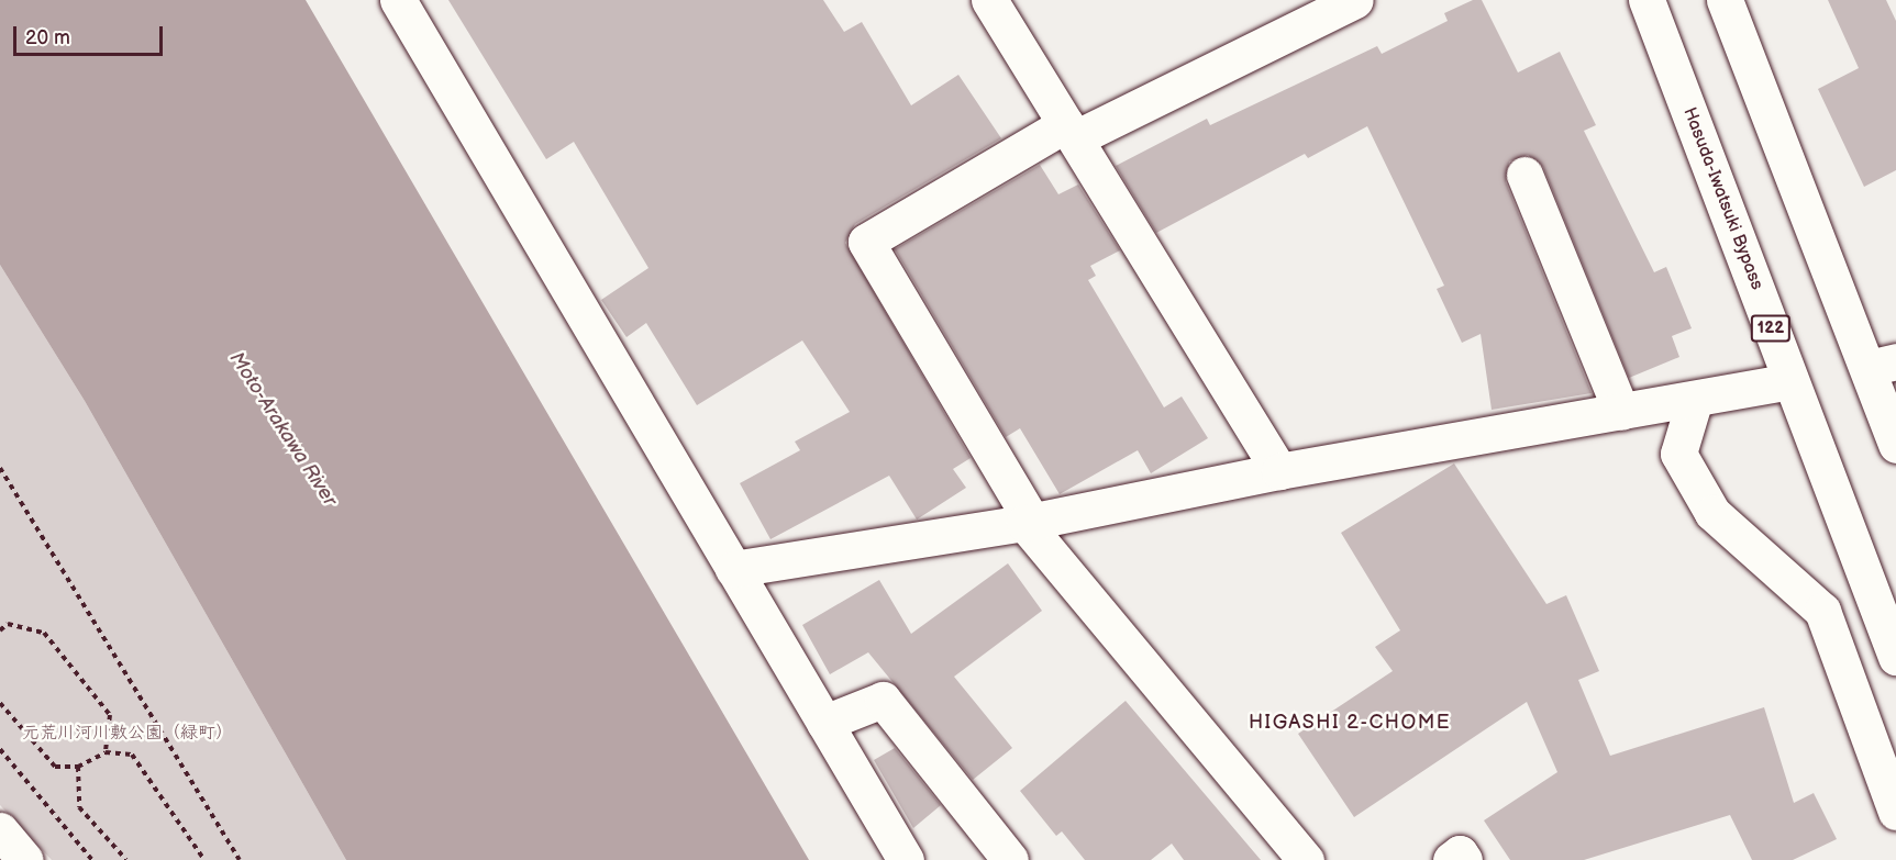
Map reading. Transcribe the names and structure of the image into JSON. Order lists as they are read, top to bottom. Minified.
{"streets":{"main road":["Hasuda-Iwatsuki Bypass","122"]},"districts":["HIGASHI 2-CHOME"],"water":["Moto-Arakawa River"],"parks":["元荒川河川敷公園（緑町）"],"scale_bar":"20 m"}
